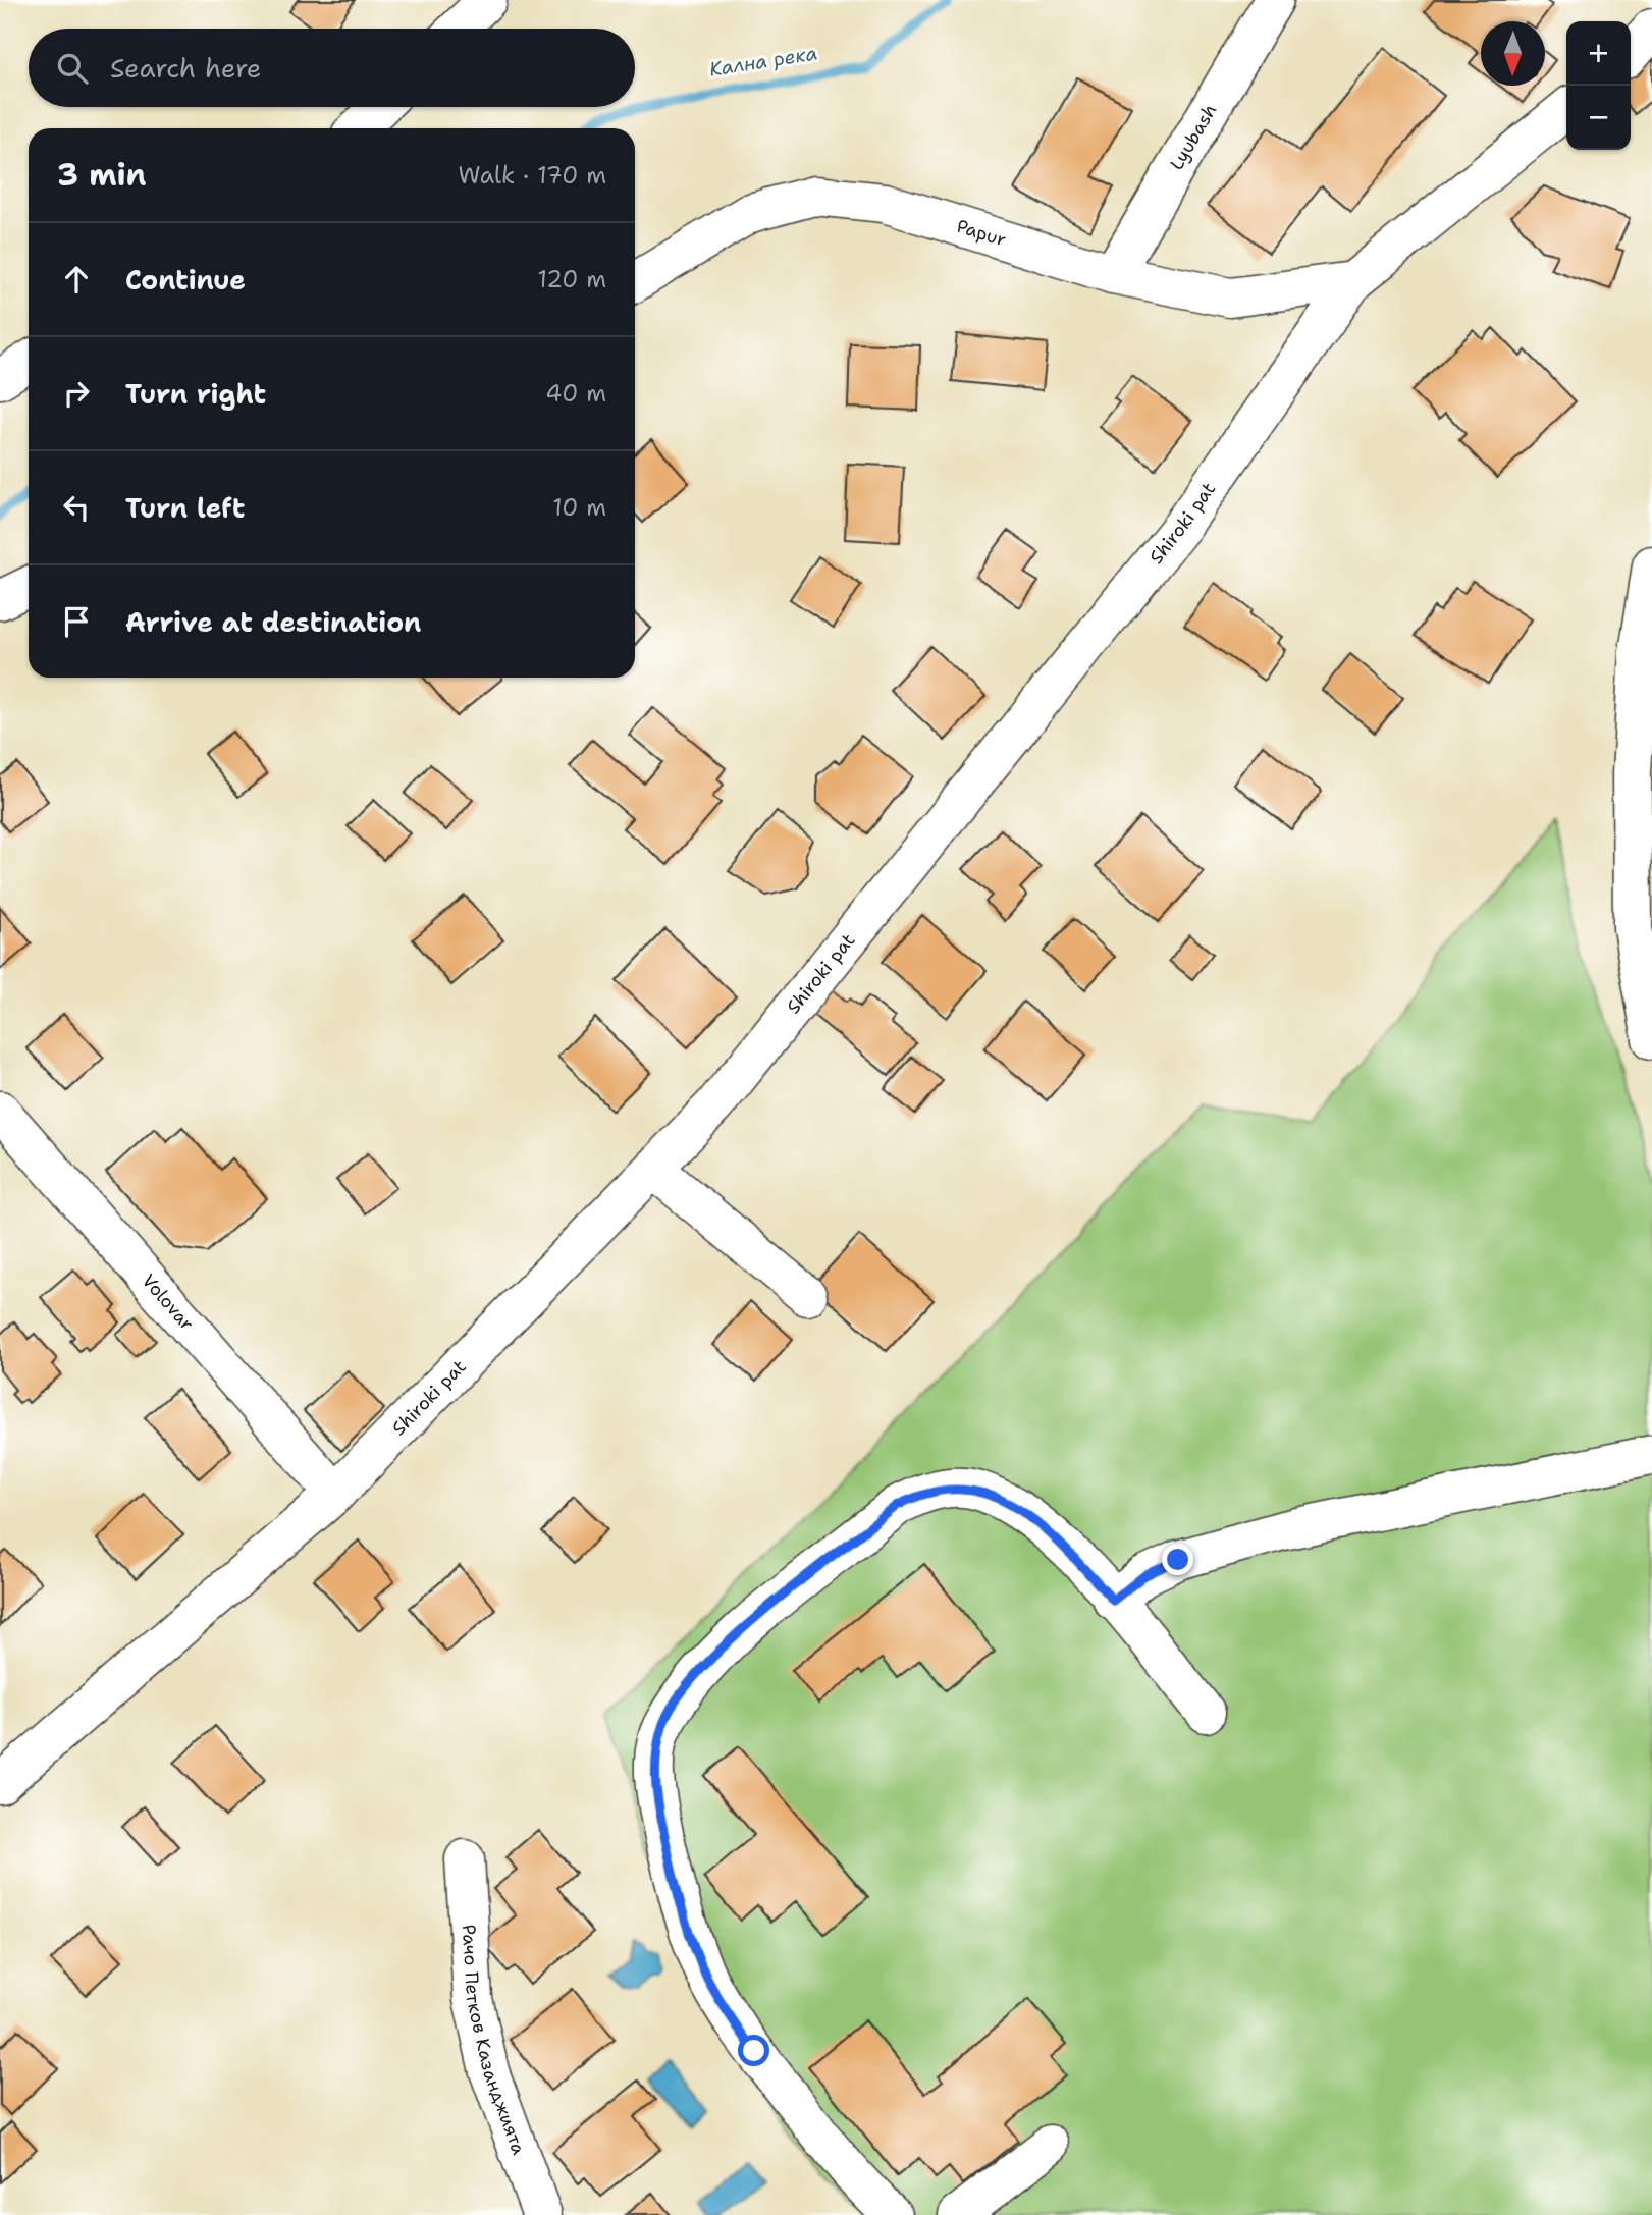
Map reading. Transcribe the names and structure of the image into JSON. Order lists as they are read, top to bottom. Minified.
{"streets":{"street":["Lyubash","Papur","Shiroki pat","Volovar","Рачо Петков Казанджията"]},"crossings":[["Lyubash","Papur"],["Papur","Shiroki pat"],["Shiroki pat","Volovar"]],"water":["Кална река"],"north":"bottom","page":{"map_buttons":["+","−"],"search":"Search here","heading":["3 min","Walk · 170 m"],"list":[["Continue","120 m"],["Turn right","40 m"],["Turn left","10 m"],"Arrive at destination"]}}
